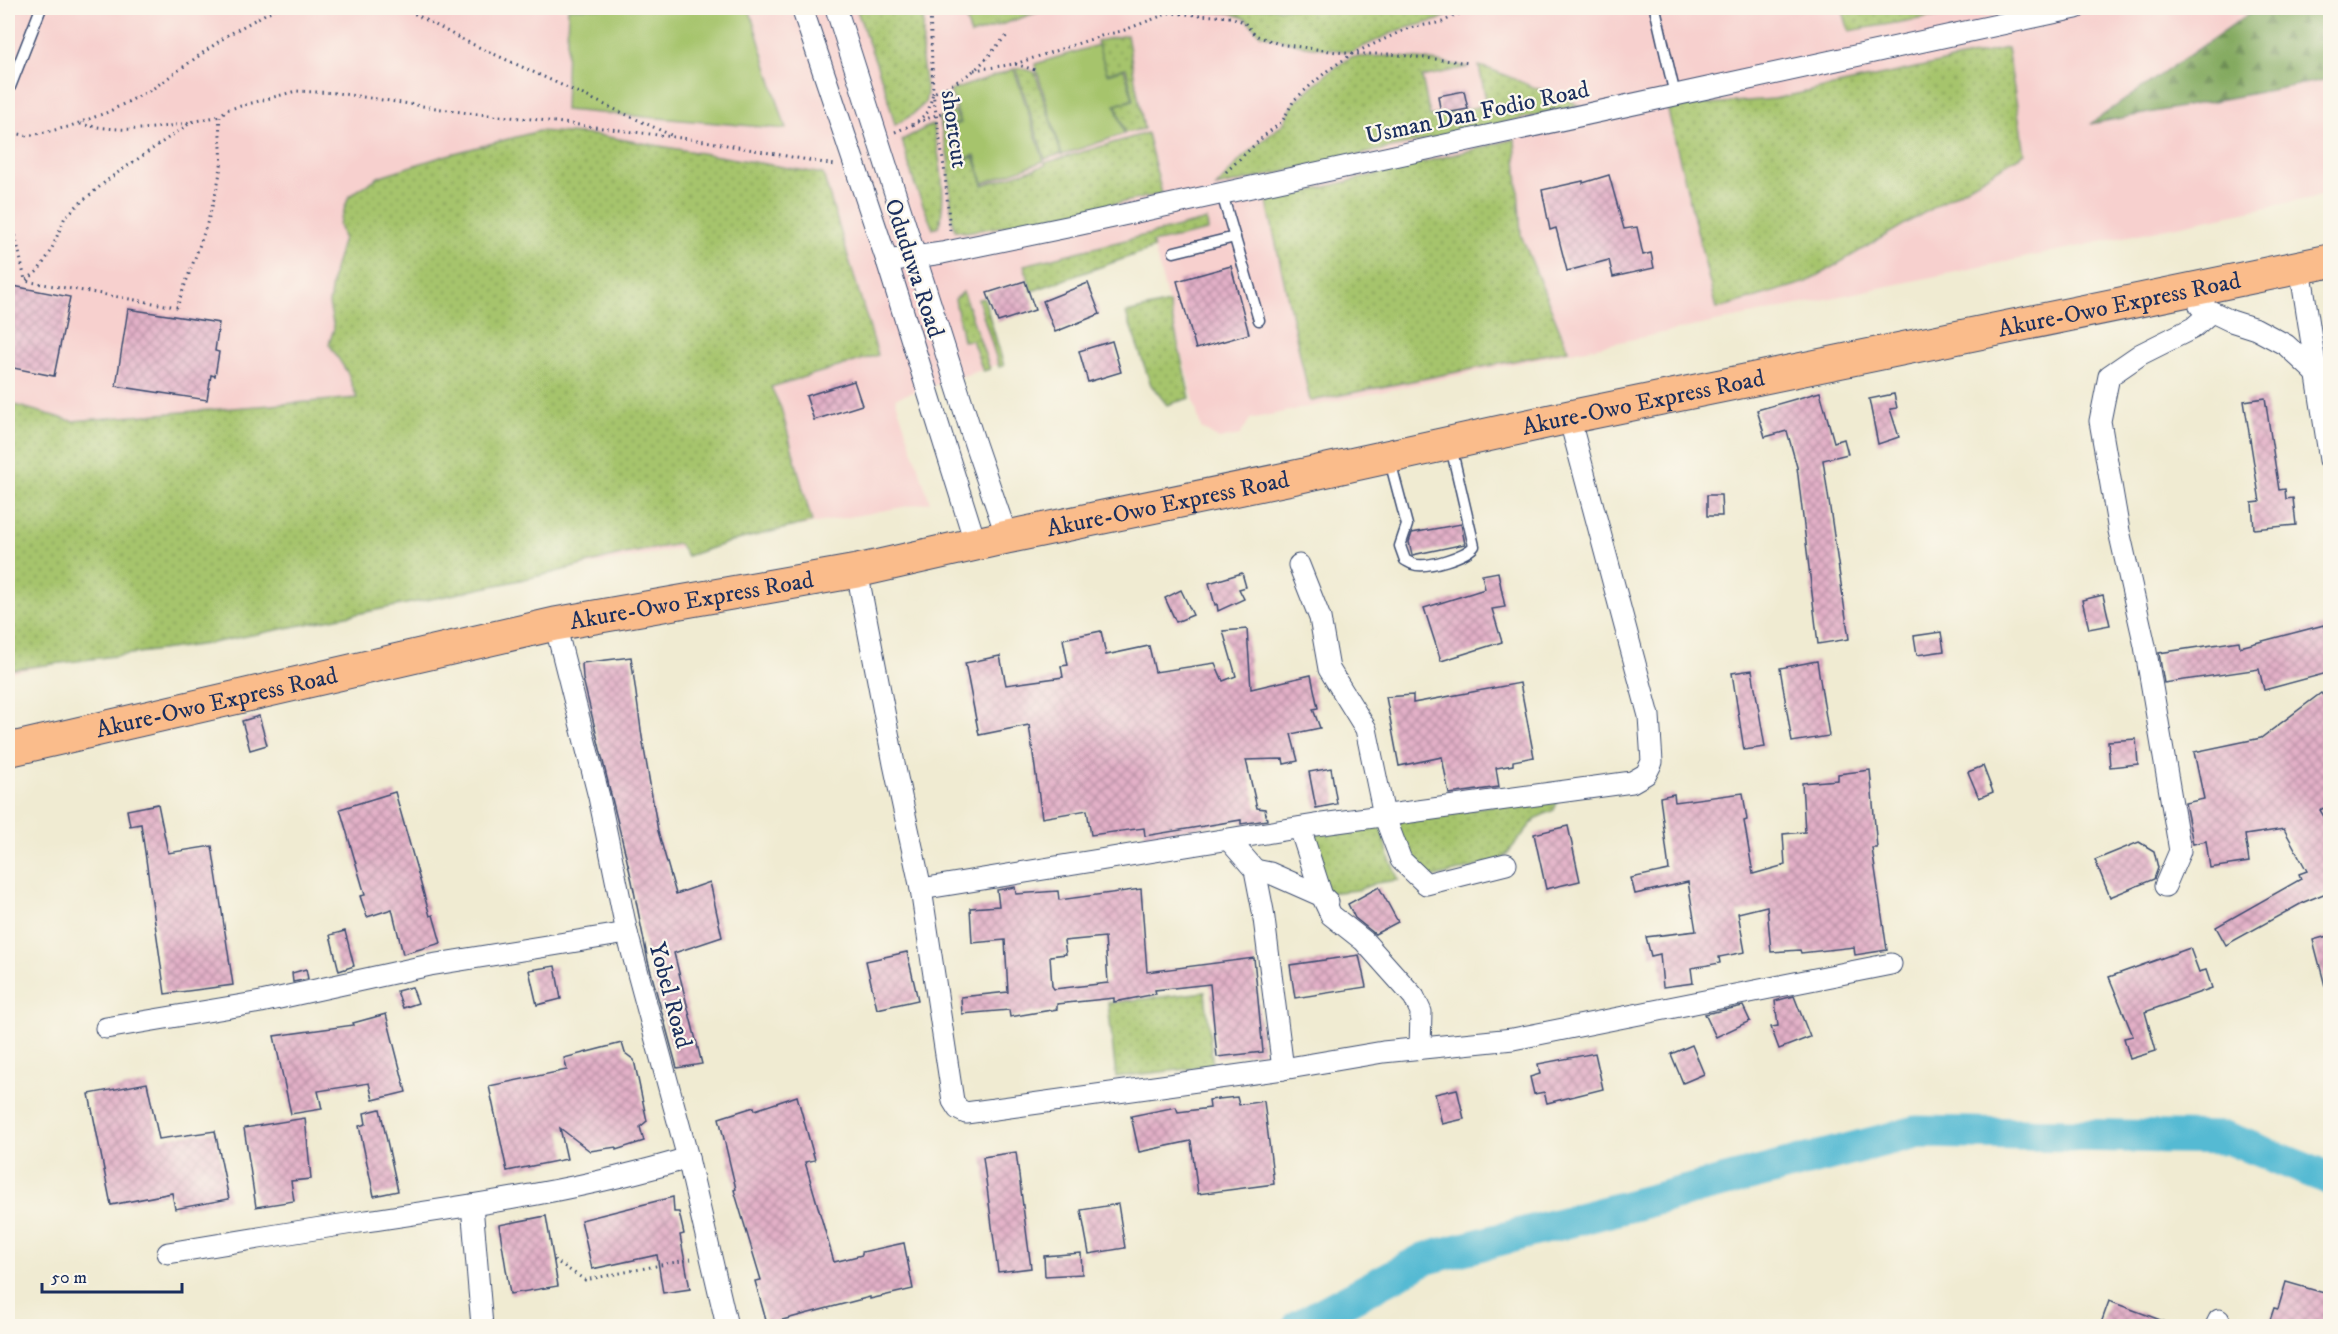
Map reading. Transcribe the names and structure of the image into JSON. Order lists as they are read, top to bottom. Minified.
{"streets":{"highway":["Akure-Owo Express Road"],"street":["Usman Dan Fodio Road","Oduduwa Road","Yobel Road"],"path":["shortcut"]},"crossings":[["Usman Dan Fodio Road","shortcut"],["Usman Dan Fodio Road","Oduduwa Road"],["Oduduwa Road","Akure-Owo Express Road"],["Akure-Owo Express Road","Yobel Road"]],"scale_bar":"50 m"}
